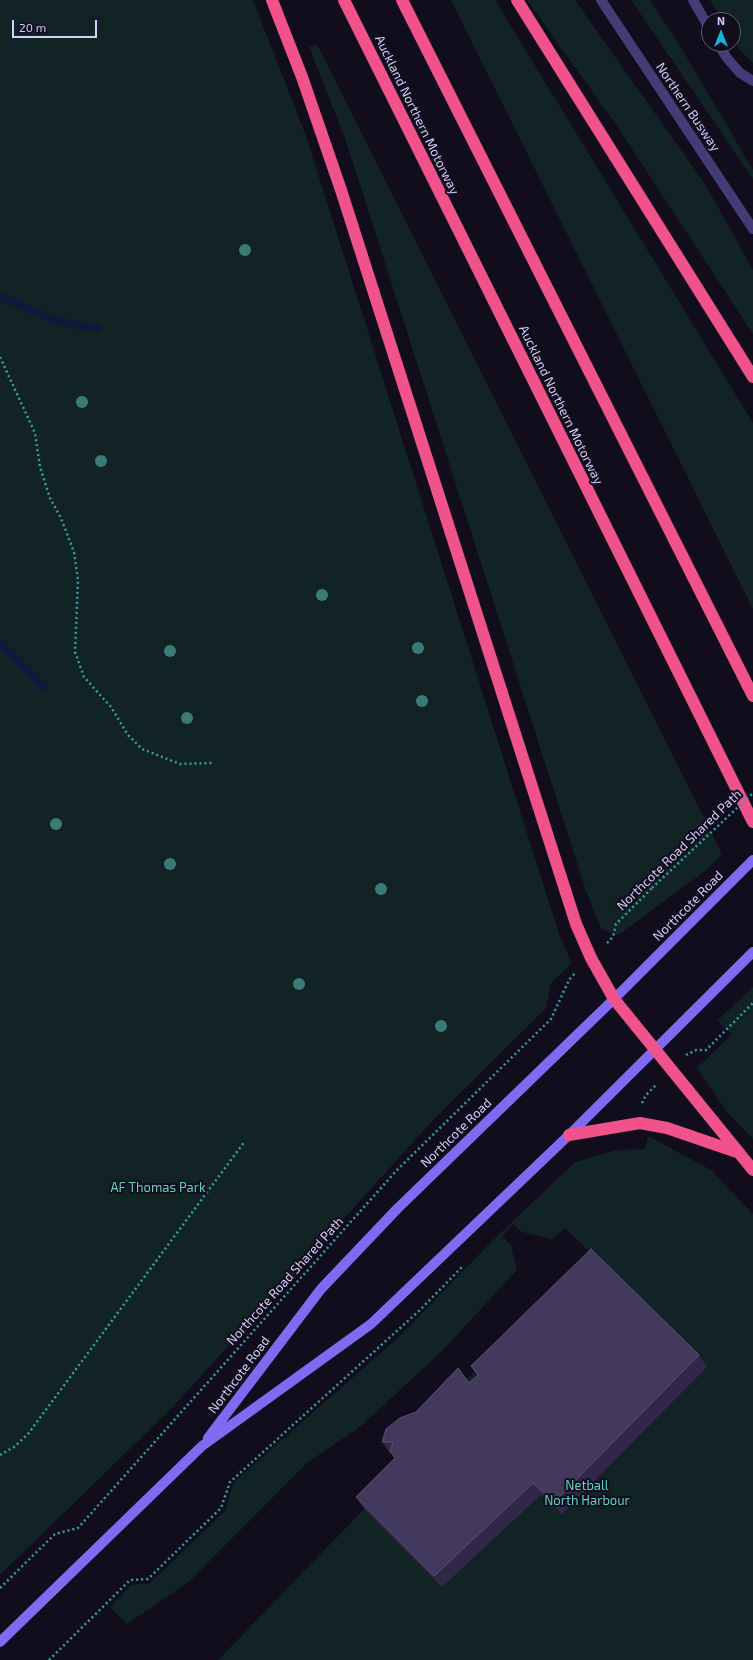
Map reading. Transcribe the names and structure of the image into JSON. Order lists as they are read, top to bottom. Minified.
{"streets":{"highway":["Auckland Northern Motorway"],"main road":["Northcote Road"],"street":["Northern Busway"],"path":["Northcote Road Shared Path"]},"parks":["AF Thomas Park","Netball North Harbour"],"scale_bar":"20 m","north":"top"}
